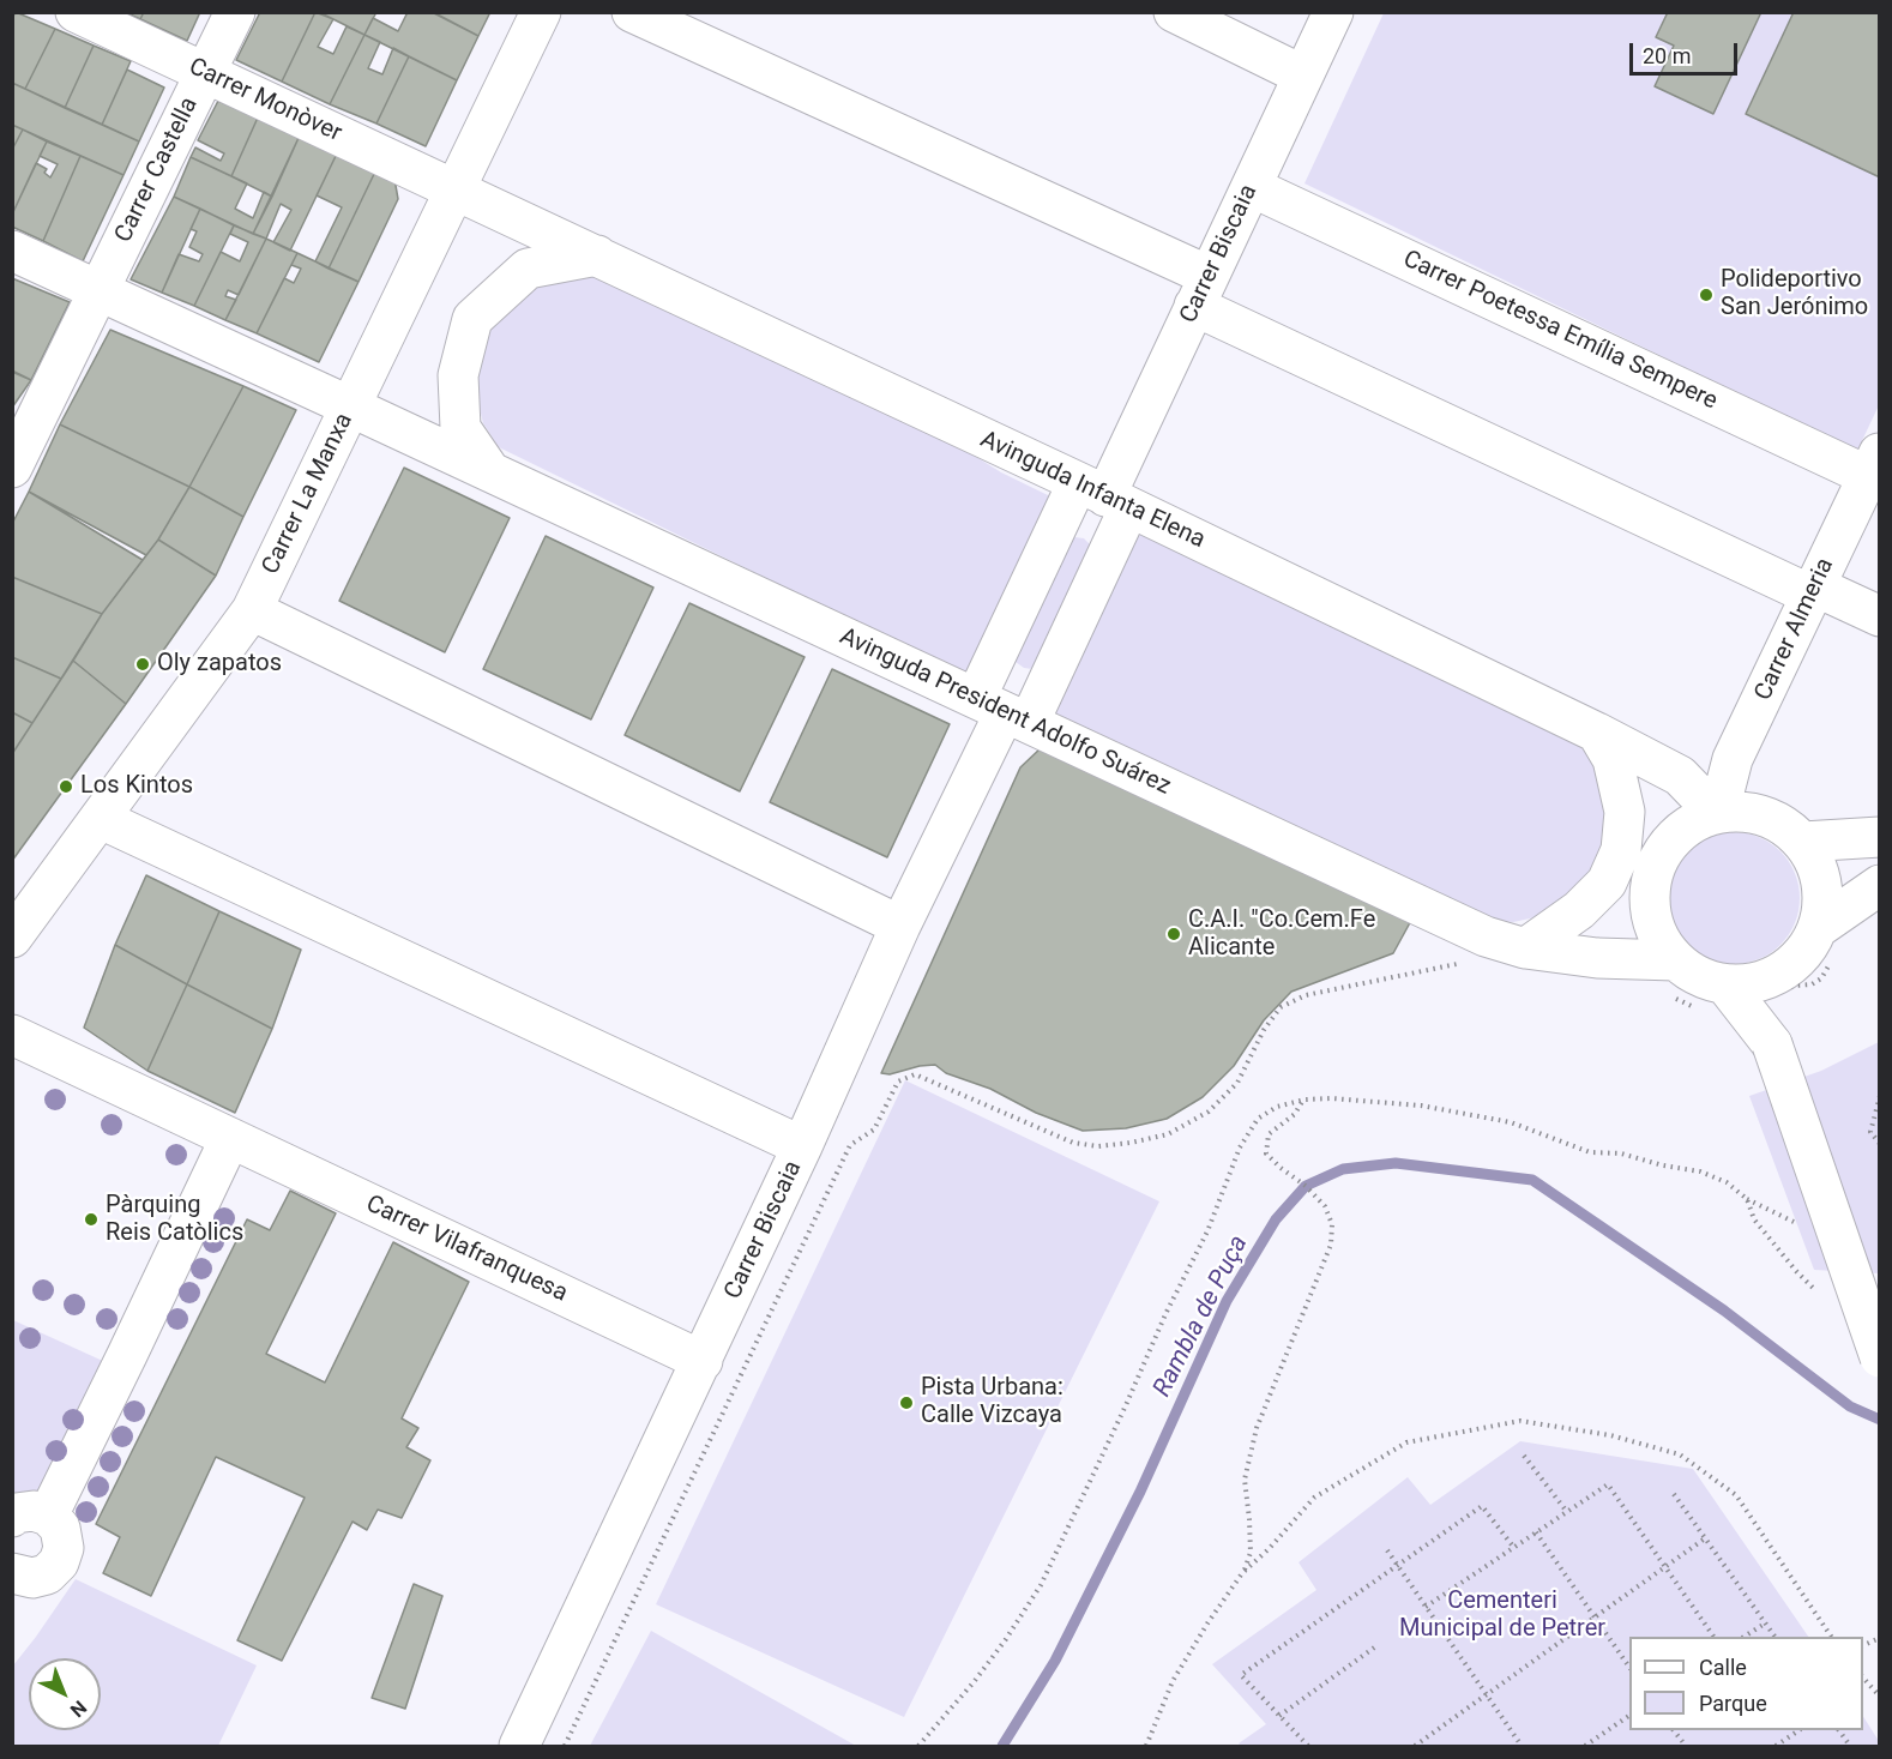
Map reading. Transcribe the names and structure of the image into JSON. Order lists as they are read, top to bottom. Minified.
{"streets":{"street":["Carrer Monòver","Carrer Castella","Carrer Biscaia","Carrer Poetessa Emília Sempere","Avinguda Infanta Elena","Carrer La Manxa","Carrer Almeria","Avinguda President Adolfo Suárez","Carrer Vilafranquesa"]},"crossings":[["Carrer Monòver","Carrer Castella"],["Carrer Monòver","Avinguda Infanta Elena"],["Carrer Monòver","Carrer La Manxa"],["Carrer Biscaia","Carrer Poetessa Emília Sempere"],["Carrer Biscaia","Avinguda Infanta Elena"],["Carrer Biscaia","Avinguda President Adolfo Suárez"],["Carrer Biscaia","Carrer Vilafranquesa"],["Carrer Poetessa Emília Sempere","Carrer Almeria"],["Avinguda Infanta Elena","Carrer La Manxa"],["Avinguda Infanta Elena","Carrer Almeria"],["Avinguda Infanta Elena","Avinguda President Adolfo Suárez"],["Carrer La Manxa","Avinguda President Adolfo Suárez"],["Carrer Almeria","Avinguda President Adolfo Suárez"]],"water":["Rambla de Puça"],"parks":["Cementeri Municipal de Petrer"],"places":["Polideportivo San Jerónimo","Oly zapatos","Los Kintos","C.A.I. \"Co.Cem.Fe Alicante","Pàrquing Reis Catòlics","Pista Urbana: Calle Vizcaya"],"legend":["Calle","Parque"],"scale_bar":"20 m","north":"bottom right"}
